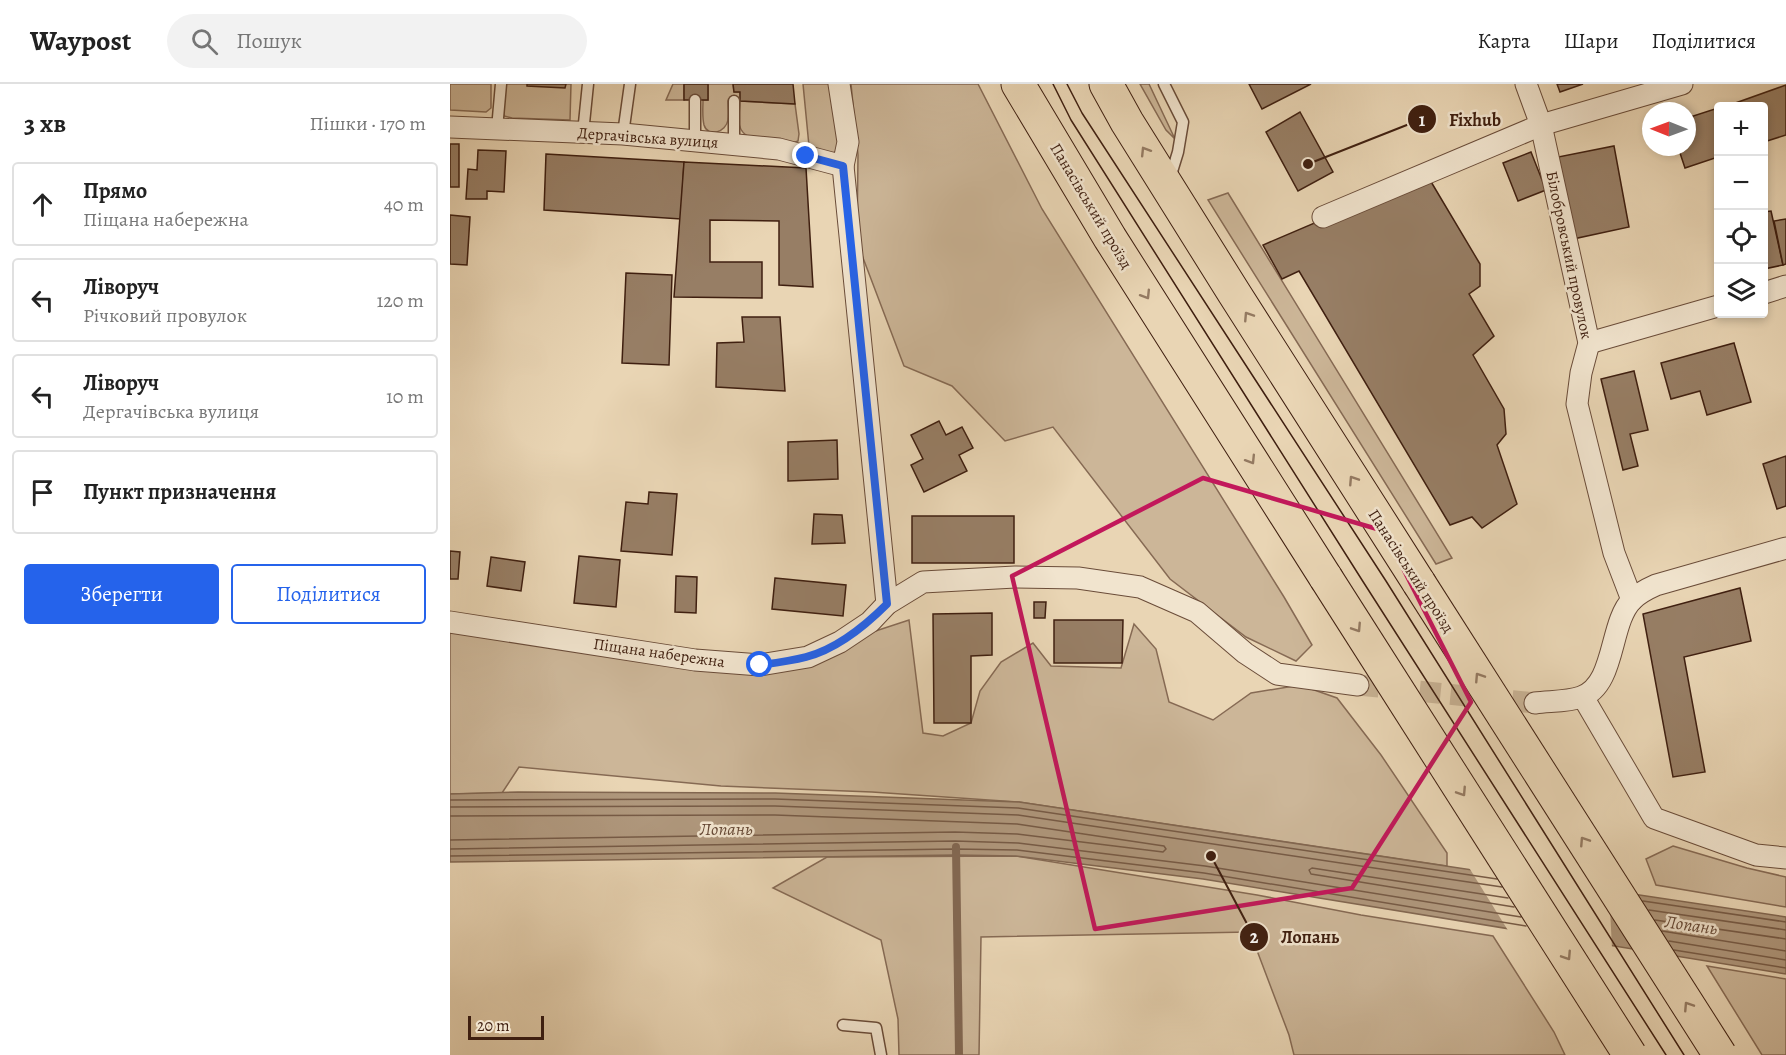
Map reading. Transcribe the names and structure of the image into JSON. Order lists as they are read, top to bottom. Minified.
{"streets":{"main road":["Панасівський проїзд"],"street":["Дергачівська вулиця","Білобровський провулок","Піщана набережна"]},"water":["Лопань"],"places":["Fixhub","Лопань"],"scale_bar":"20 m","north":"left","page":{"header":"Waypost","search":"Пошук","nav":["Карта","Шари","Поділитися"],"heading":["3 хв","Пішки · 170 m"],"map_buttons":["+","−"],"list":[["Прямо","Піщана набережна","40 m"],["Ліворуч","Річковий провулок","120 m"],["Ліворуч","Дергачівська вулиця","10 m"],"Пункт призначення"],"buttons":["Зберегти","Поділитися"],"scale":"20 m"}}
